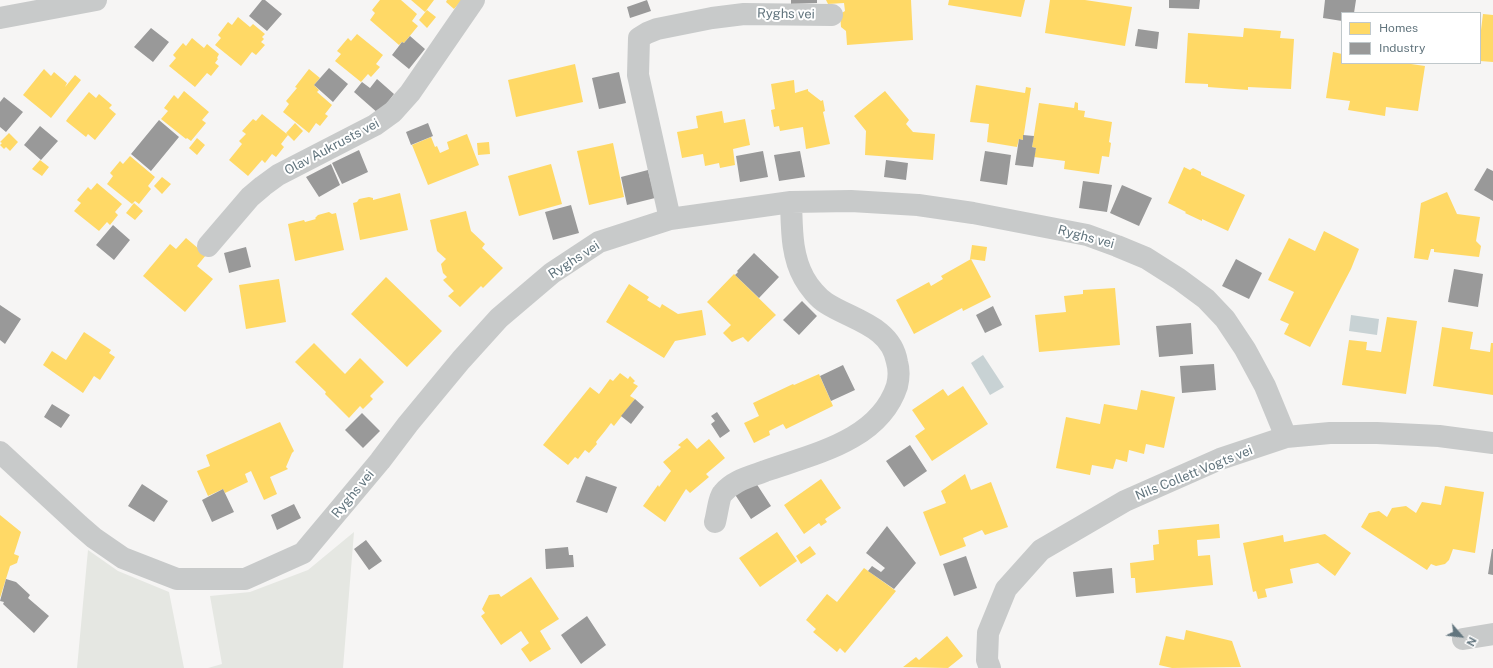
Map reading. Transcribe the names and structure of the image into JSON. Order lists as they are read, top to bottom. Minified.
{"streets":{"street":["Ryghs vei","Olav Aukrusts vei","Nils Collett Vogts vei"]},"crossings":[["Ryghs vei","Nils Collett Vogts vei"]],"legend":["Homes","Industry"],"north":"bottom right"}
